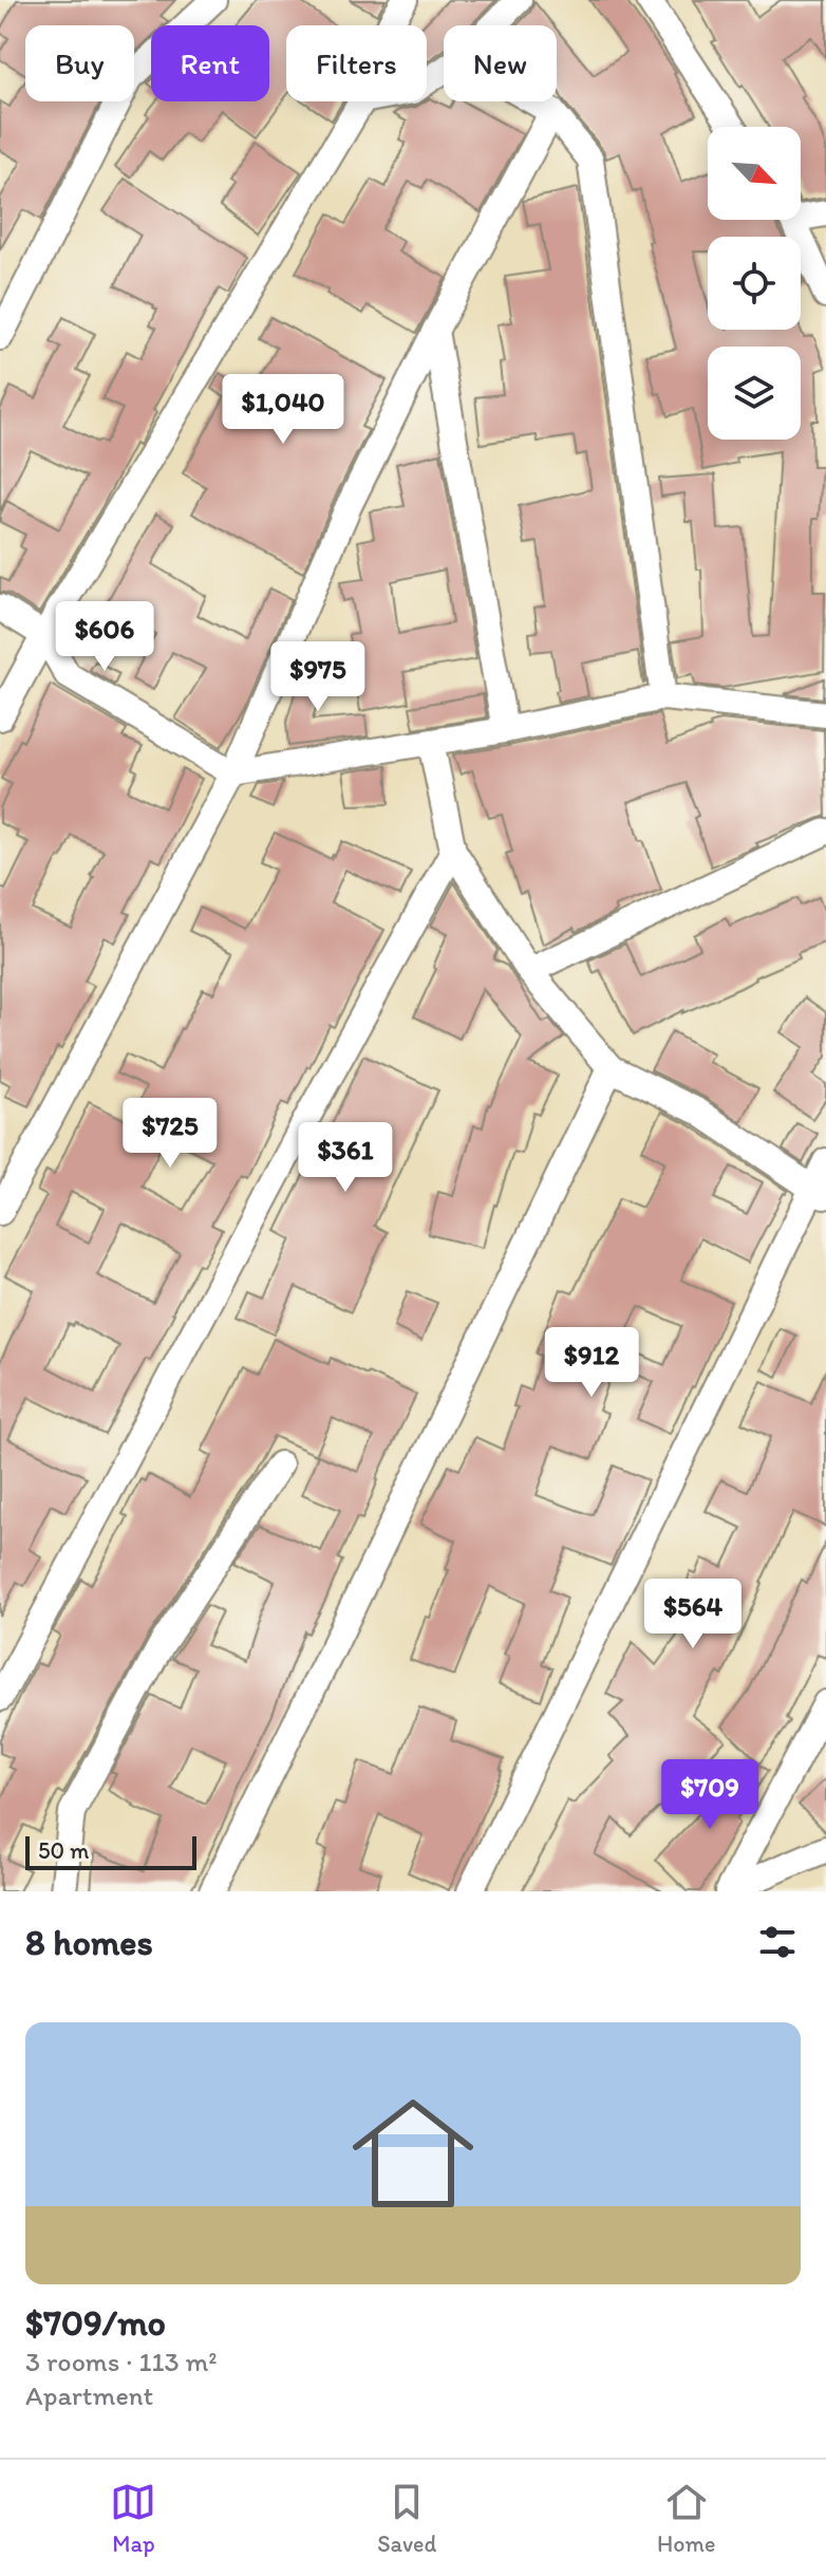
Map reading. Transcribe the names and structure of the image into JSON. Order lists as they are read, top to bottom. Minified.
{"scale_bar":"50 m","north":"bottom right","page":{"chip":["Buy","Rent","Filters","New"],"price":["$1,040","$606","$975","$725","$361","$912","$564","$709"],"scale":"50 m","heading":"8 homes","list":[{"name":"$709/mo","note":"3 rooms · 113 m² · Apartment"}],"tabs":["Map","Saved","Home"]}}
